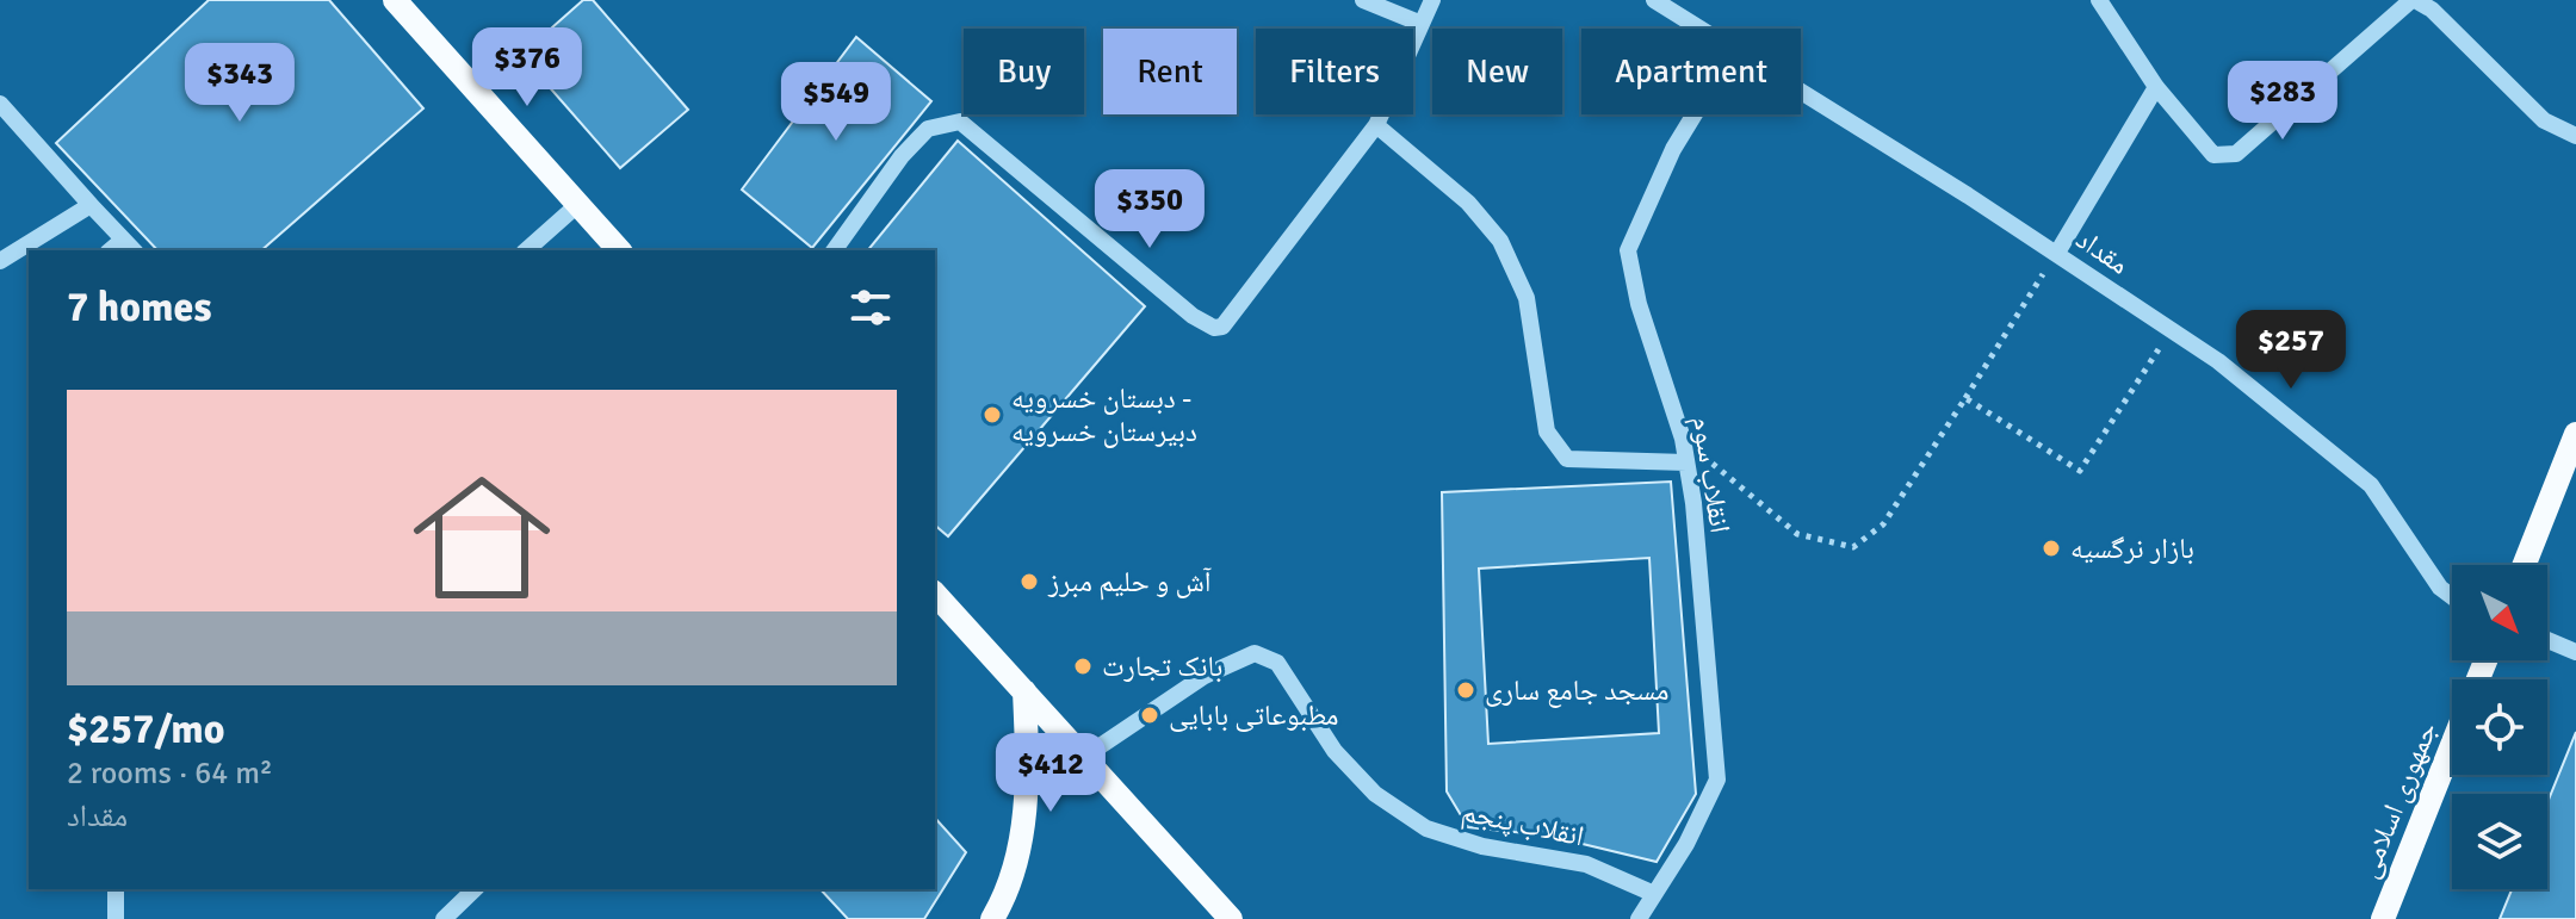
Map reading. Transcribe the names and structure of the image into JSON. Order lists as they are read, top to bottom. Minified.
{"streets":{"main road":["جمهوری اسلامی"],"street":["مقداد","انقلاب سوم","انقلاب پنجم"]},"crossings":[["انقلاب سوم","انقلاب پنجم"]],"places":["دبستان خسرویه - دبیرستان خسرویه","بازار نرگسیه","آش و حلیم مبرز","بانک تجارت","مسجد جامع ساری","مطبوعاتی بابایی"],"north":"bottom right","page":{"price":["$376","$343","$283","$549","$350","$257","$412"],"chip":["Buy","Rent","Filters","New","Apartment"],"heading":"7 homes","list":[{"name":"$257/mo","note":"2 rooms · 64 m² · مقداد"}]}}
